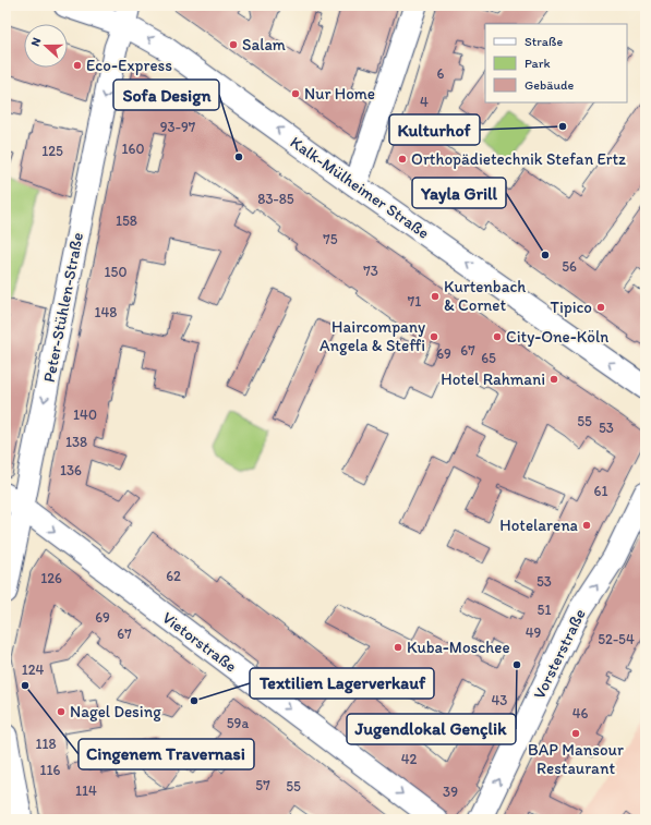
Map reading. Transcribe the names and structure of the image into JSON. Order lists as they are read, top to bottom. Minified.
{"streets":{"street":["Kalk-Mülheimer Straße","Peter-Stühlen-Straße","Vietorstraße","Vorsterstraße"]},"crossings":[["Kalk-Mülheimer Straße","Peter-Stühlen-Straße"],["Peter-Stühlen-Straße","Vietorstraße"]],"one_way":["Kalk-Mülheimer Straße","Peter-Stühlen-Straße","Vietorstraße","Vorsterstraße"],"places":["Salam","Eco-Express","Nur Home","Kulturhof","Sofa Design","Orthopädietechnik Stefan Ertz","Yayla Grill","Kurtenbach & Cornet","Tipico","Haircompany Angela & Steffi","City-One-Köln","Hotel Rahmani","Hotelarena","Kuba-Moschee","Jugendlokal Gençlik","Cingenem Travernasi","Textilien Lagerverkauf","Nagel Desing","BAP Mansour Restaurant"],"house_numbers":["6","4","93-97","160","125","83-85","158","75","56","73","150","71","148","67","69","65","140","55","53","138","136","61","62","126","53","51","69","49","67","52-54","124","43","46","59a","118","42","116","57","55","114","39"],"legend":["Straße","Park","Gebäude"],"north":"left"}
